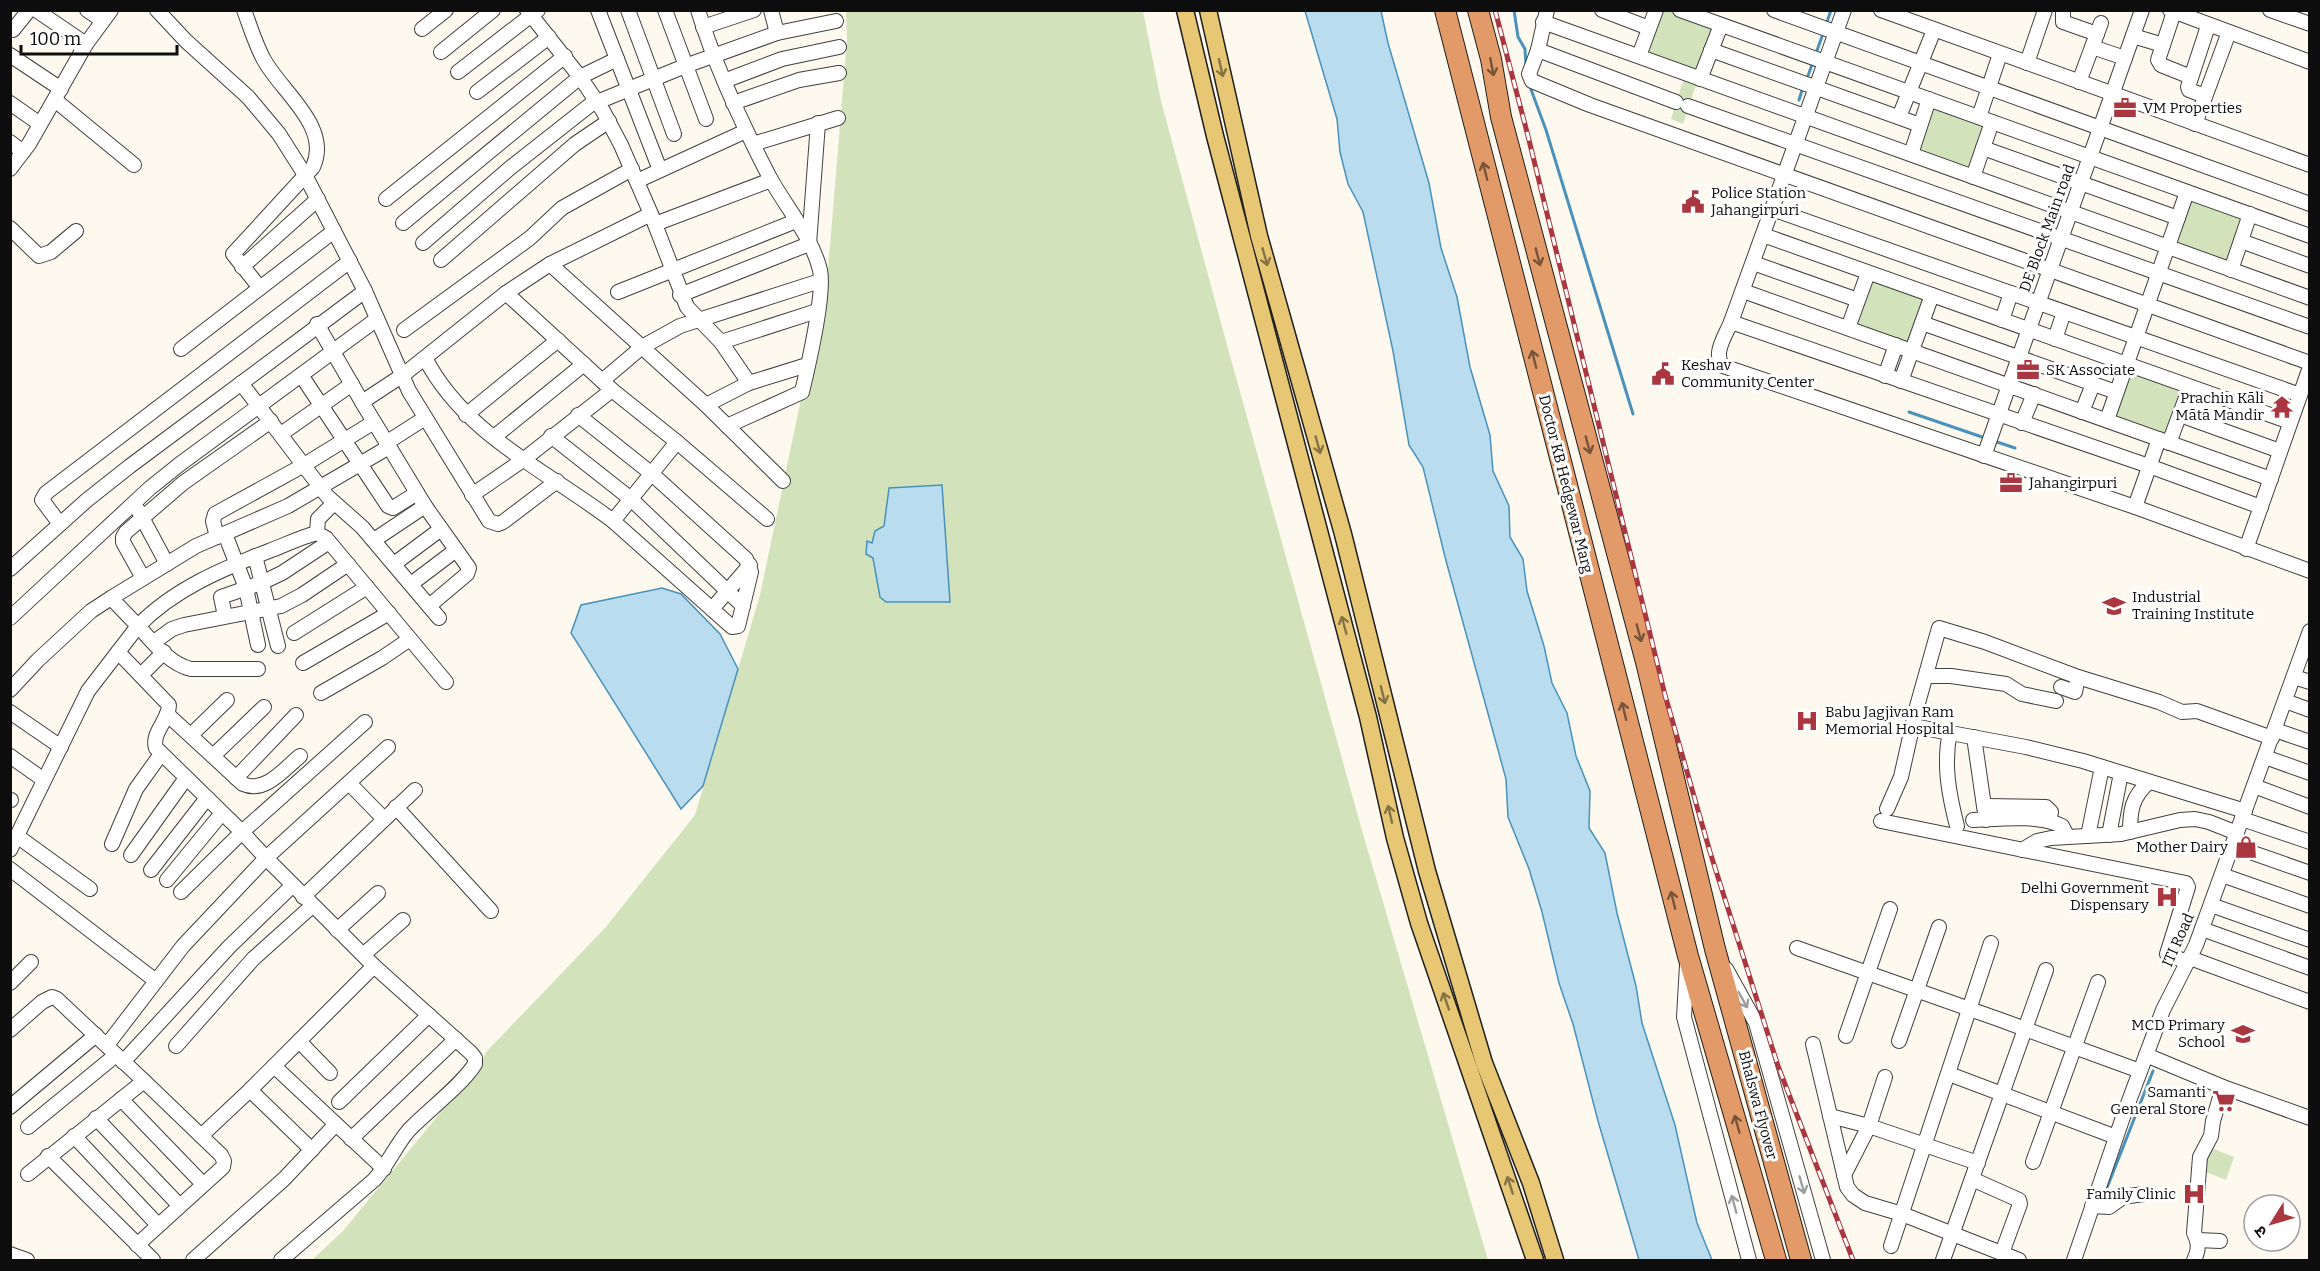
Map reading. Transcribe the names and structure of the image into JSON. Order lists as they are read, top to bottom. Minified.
{"streets":{"highway":["Doctor KB Hedgewar Marg","Bhalswa Flyover"],"street":["DE Block Main road","ITI Road"]},"crossings":[["Doctor KB Hedgewar Marg","Bhalswa Flyover"]],"places":{"office":["VM Properties","SK Associate","Jahangirpuri"],"public building":["Police Station Jahangirpuri","Keshav Community Center"],"temple":["Prachin Kāli Mātā Mandir"],"school or university":["Industrial Training Institute","MCD Primary School"],"hospital":["Babu Jagjivan Ram Memorial Hospital","Delhi Government Dispensary","Family Clinic"],"shop":["Mother Dairy"],"supermarket":["Samanti General Store"]},"scale_bar":"100 m","north":"bottom left"}
